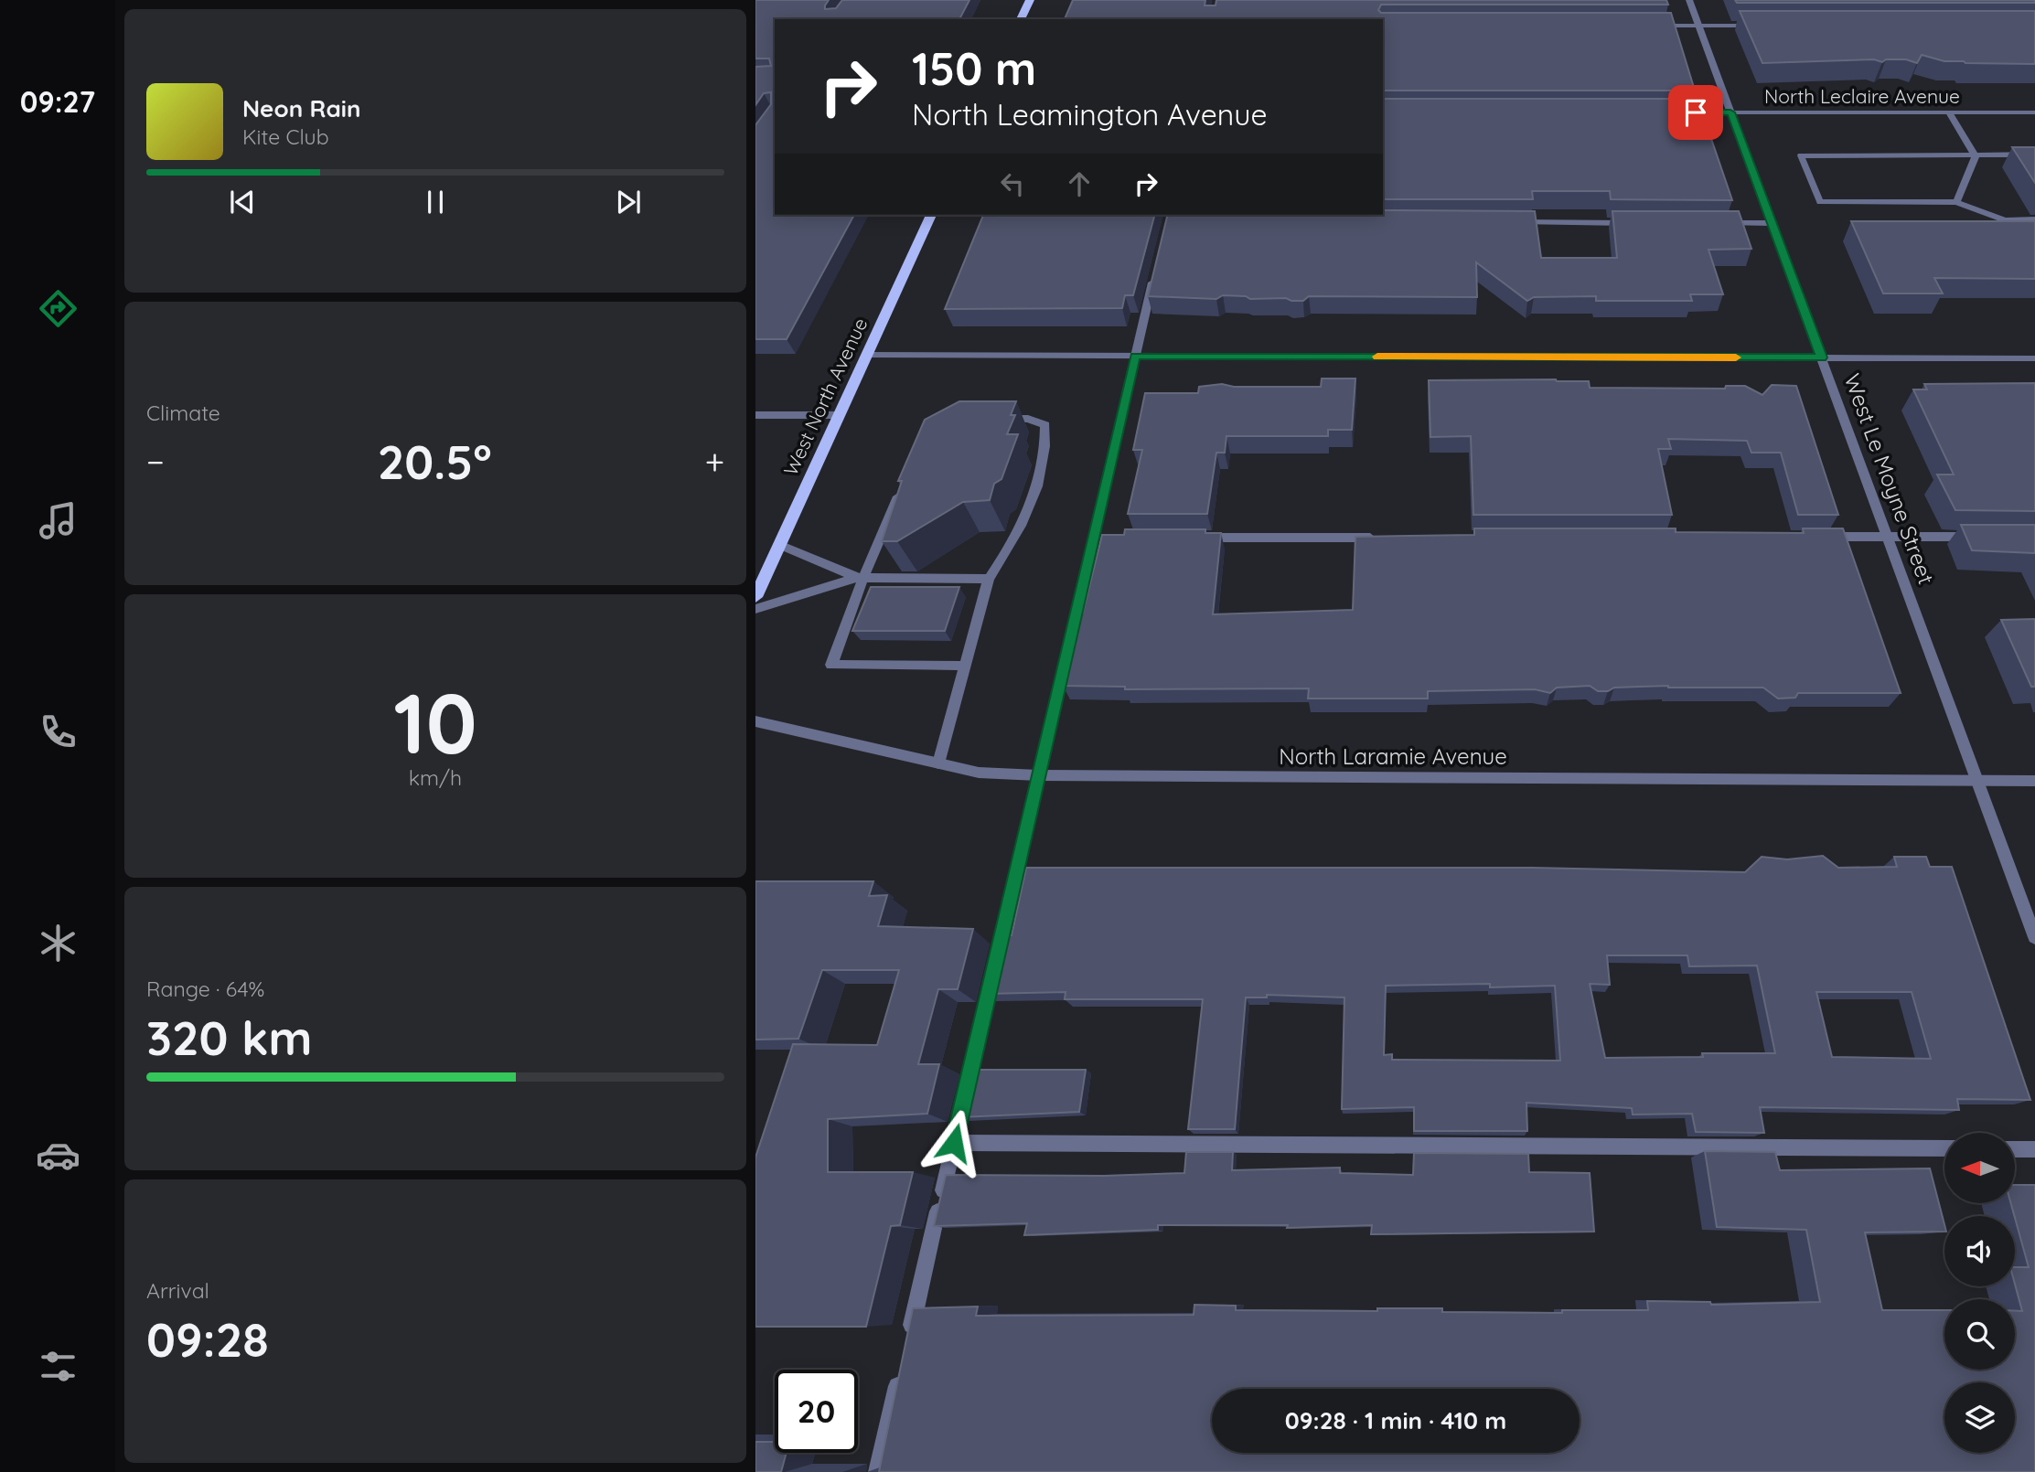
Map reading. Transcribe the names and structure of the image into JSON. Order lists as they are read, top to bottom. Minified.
{"streets":{"main road":["West North Avenue"],"street":["North Leclaire Avenue","West Le Moyne Street","North Laramie Avenue"]},"crossings":[["North Leclaire Avenue","West Le Moyne Street"],["West Le Moyne Street","North Laramie Avenue"]],"north":"left","page":{"tabs":"09:27","turn":["150 m","North Leamington Avenue"],"song":["Neon Rain","Kite Club"],"tile":["Climate",["10","km/h"],["Range · 64%","320 km"],["Arrival","09:28"]],"heat":["−","20.5°","+"],"limit":"20","trip":"09:28 · 1 min · 410 m"}}
